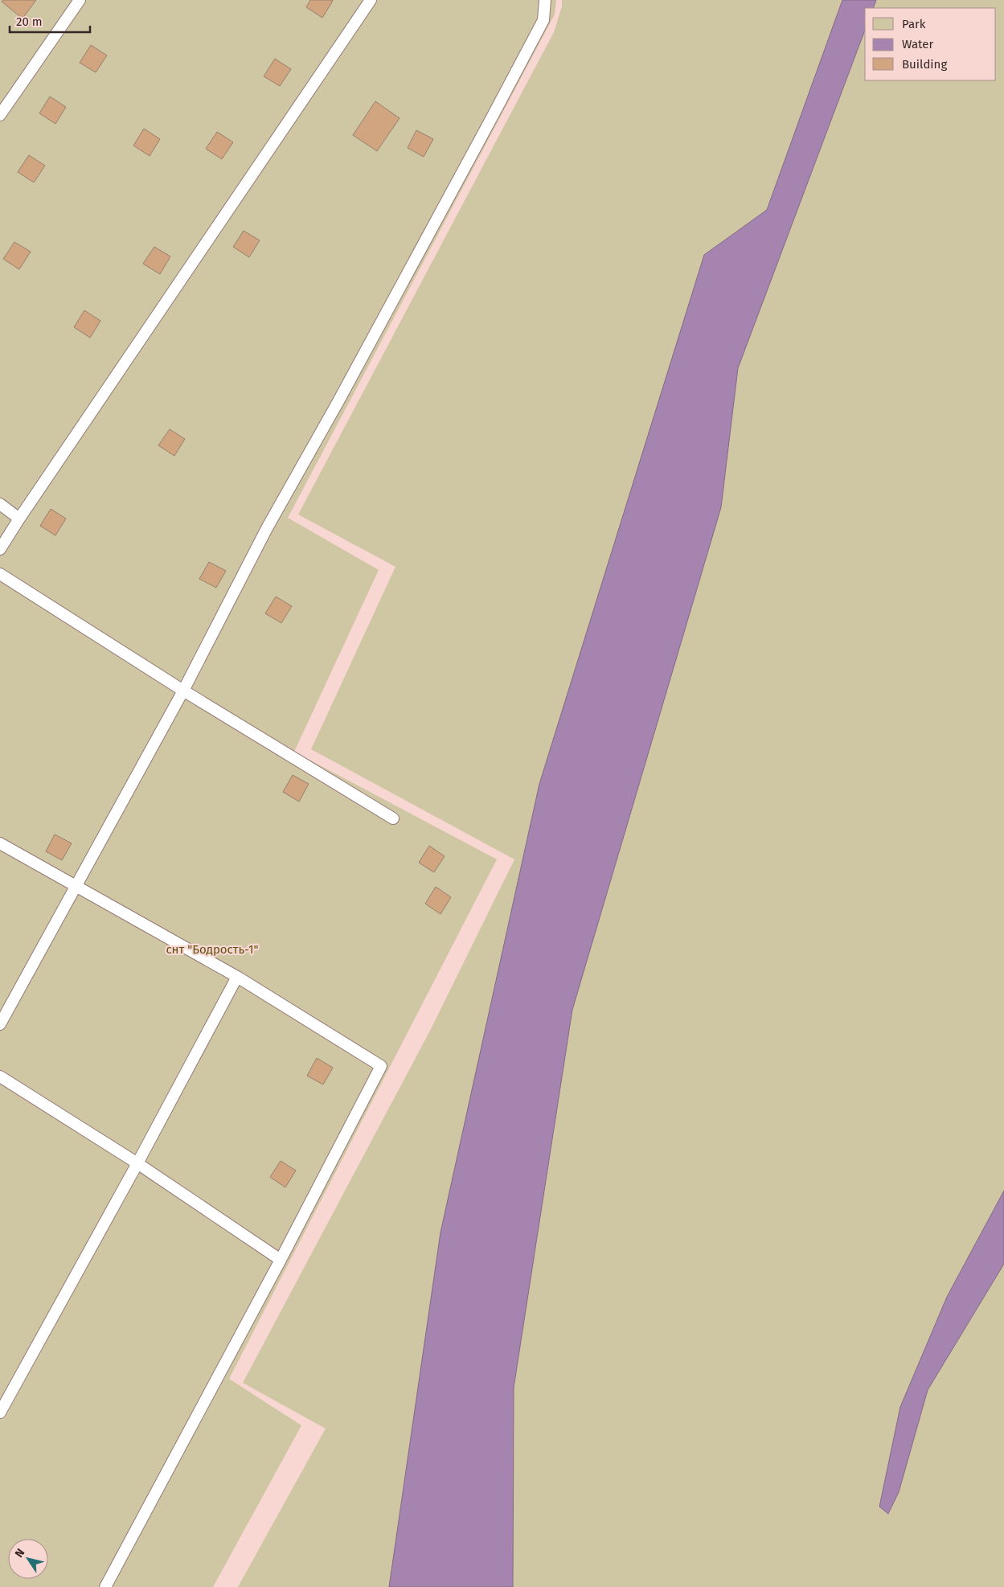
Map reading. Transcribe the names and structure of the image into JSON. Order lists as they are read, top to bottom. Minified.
{"parks":["снт \"Бодрость-1\""],"legend":["Park","Water","Building"],"scale_bar":"20 m","north":"top left"}
